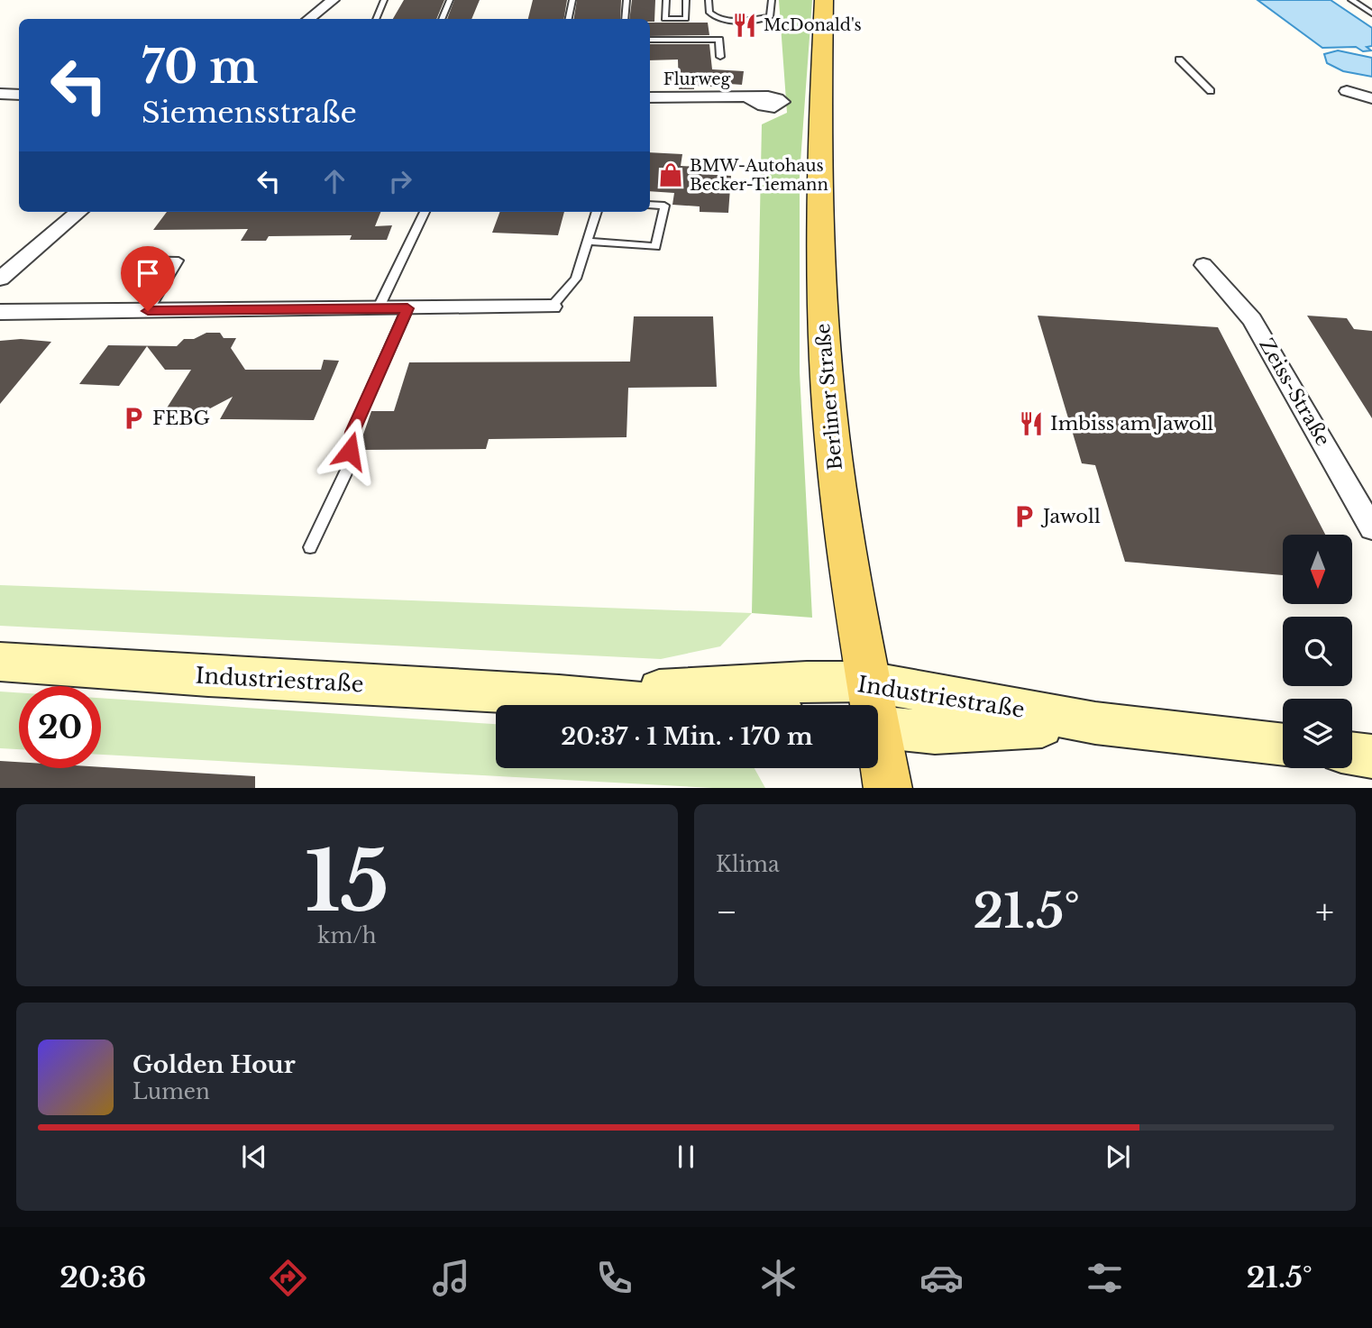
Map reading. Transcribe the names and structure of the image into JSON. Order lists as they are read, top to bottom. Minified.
{"streets":{"main road":["Berliner Straße"],"street":["Flurweg","Zeiss-Straße","Industriestraße"]},"crossings":[["Berliner Straße","Industriestraße"]],"places":{"restaurant":["McDonald's","Imbiss am Jawoll"],"shop":["BMW-Autohaus Becker-Tiemann"],"parking":["FEBG","Jawoll"]},"north":"bottom","page":{"turn":["70 m","Siemensstraße"],"limit":"20","trip":"20:37 · 1 Min. · 170 m","tile":[["15","km/h"],"Klima"],"heat":["−","21.5°","+"],"song":["Golden Hour","Lumen"],"tabs":["20:36","21.5°"]}}
